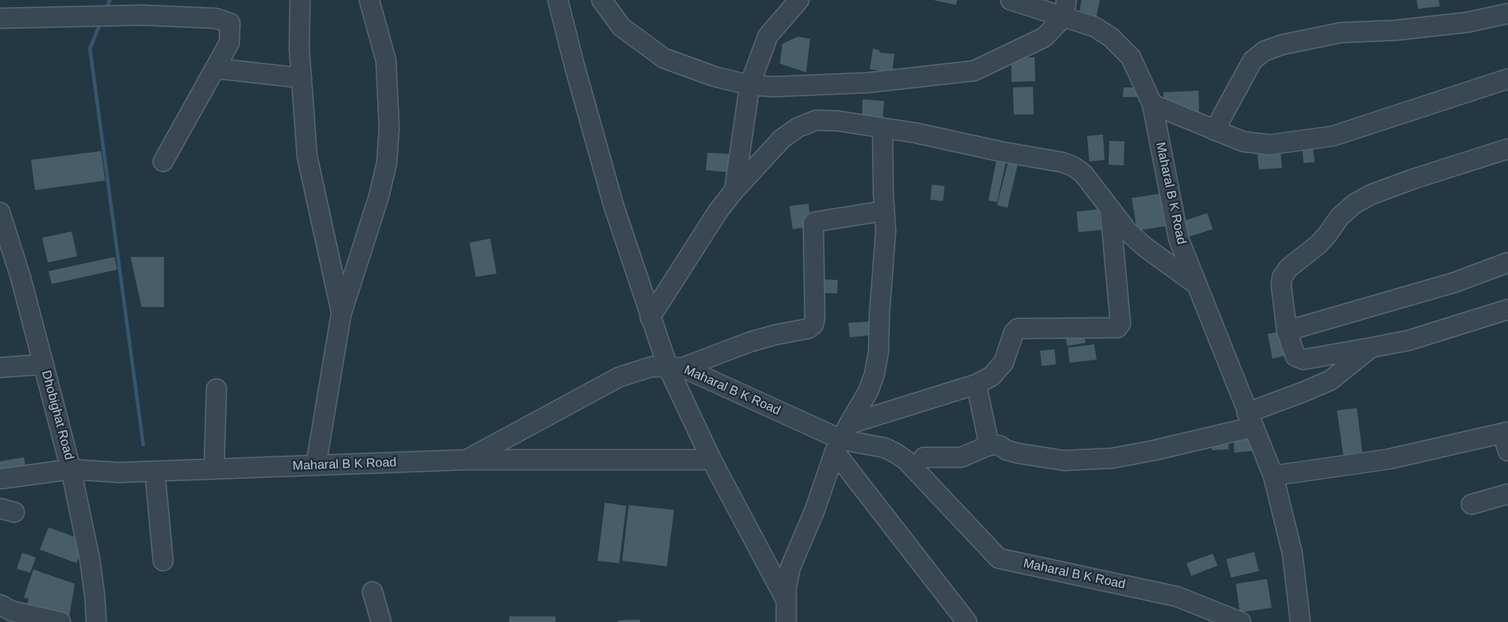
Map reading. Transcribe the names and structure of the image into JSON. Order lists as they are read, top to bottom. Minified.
{"streets":{"street":["Maharal B K Road","Dhobighat Road"]},"crossings":[["Maharal B K Road","Dhobighat Road"]]}
